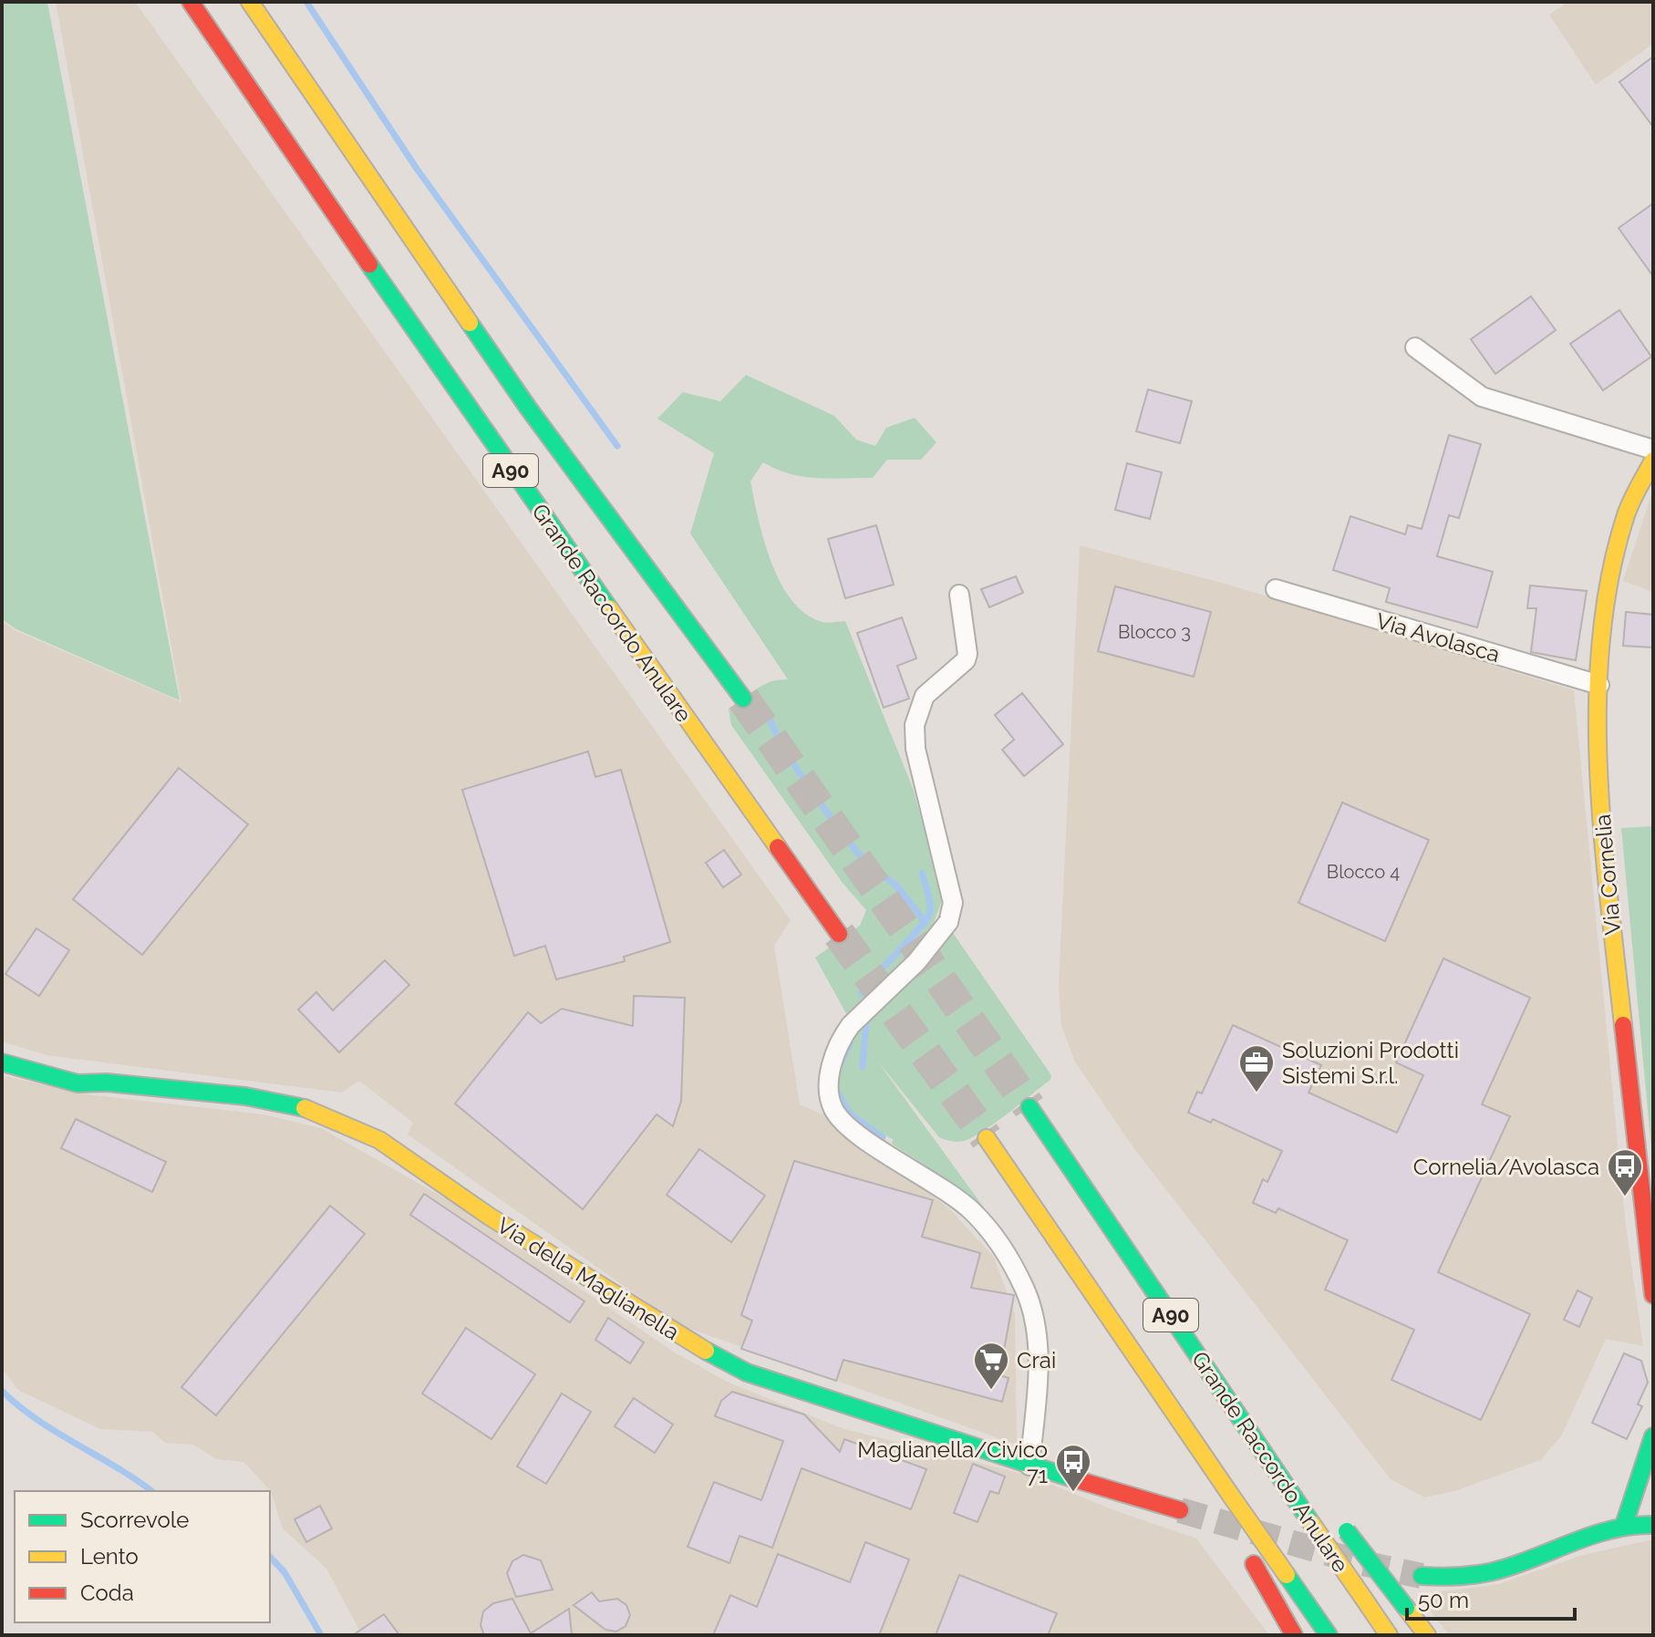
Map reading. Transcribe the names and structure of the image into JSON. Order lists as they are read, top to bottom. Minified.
{"streets":{"main road":["A90","Grande Raccordo Anulare","Via Cornelia","Via della Maglianella"],"street":["Via Avolasca"]},"crossings":[["Via Avolasca","Via Cornelia"]],"places":{"office":["Soluzioni Prodotti Sistemi S.r.l."],"bus stop":["Cornelia/Avolasca","Maglianella/Civico 71"],"supermarket":["Crai"]},"house_numbers":["Blocco 3","Blocco 4"],"legend":["Scorrevole","Lento","Coda"],"scale_bar":"50 m"}
